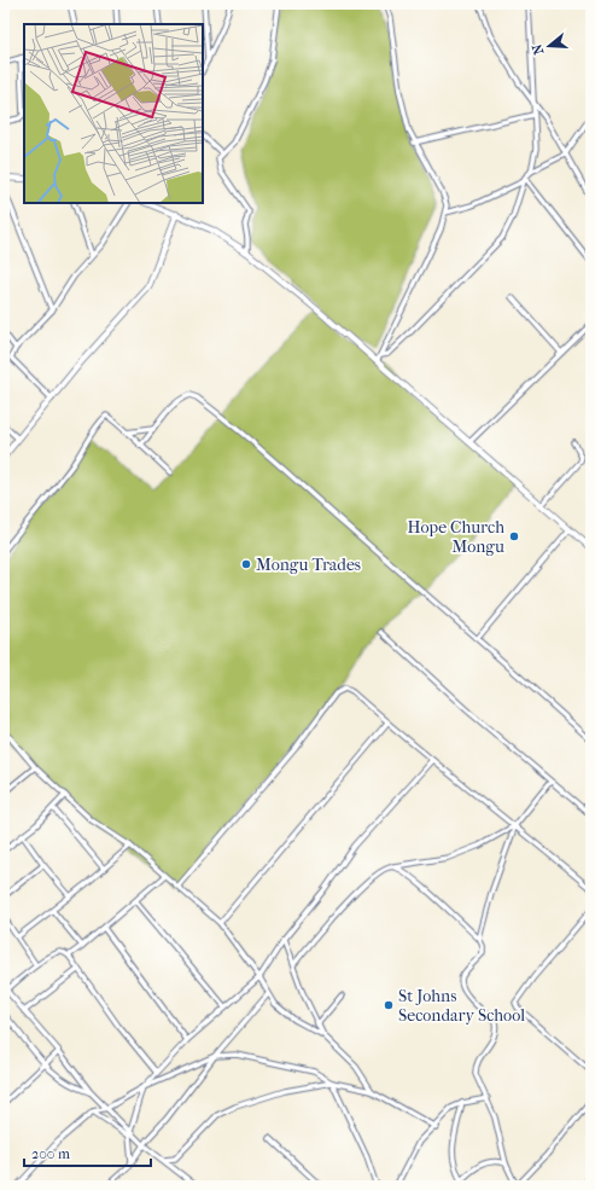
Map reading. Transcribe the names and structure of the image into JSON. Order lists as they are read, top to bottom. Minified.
{"places":["Hope Church Mongu","Mongu Trades","St Johns Secondary School"],"scale_bar":"200 m","north":"left"}
